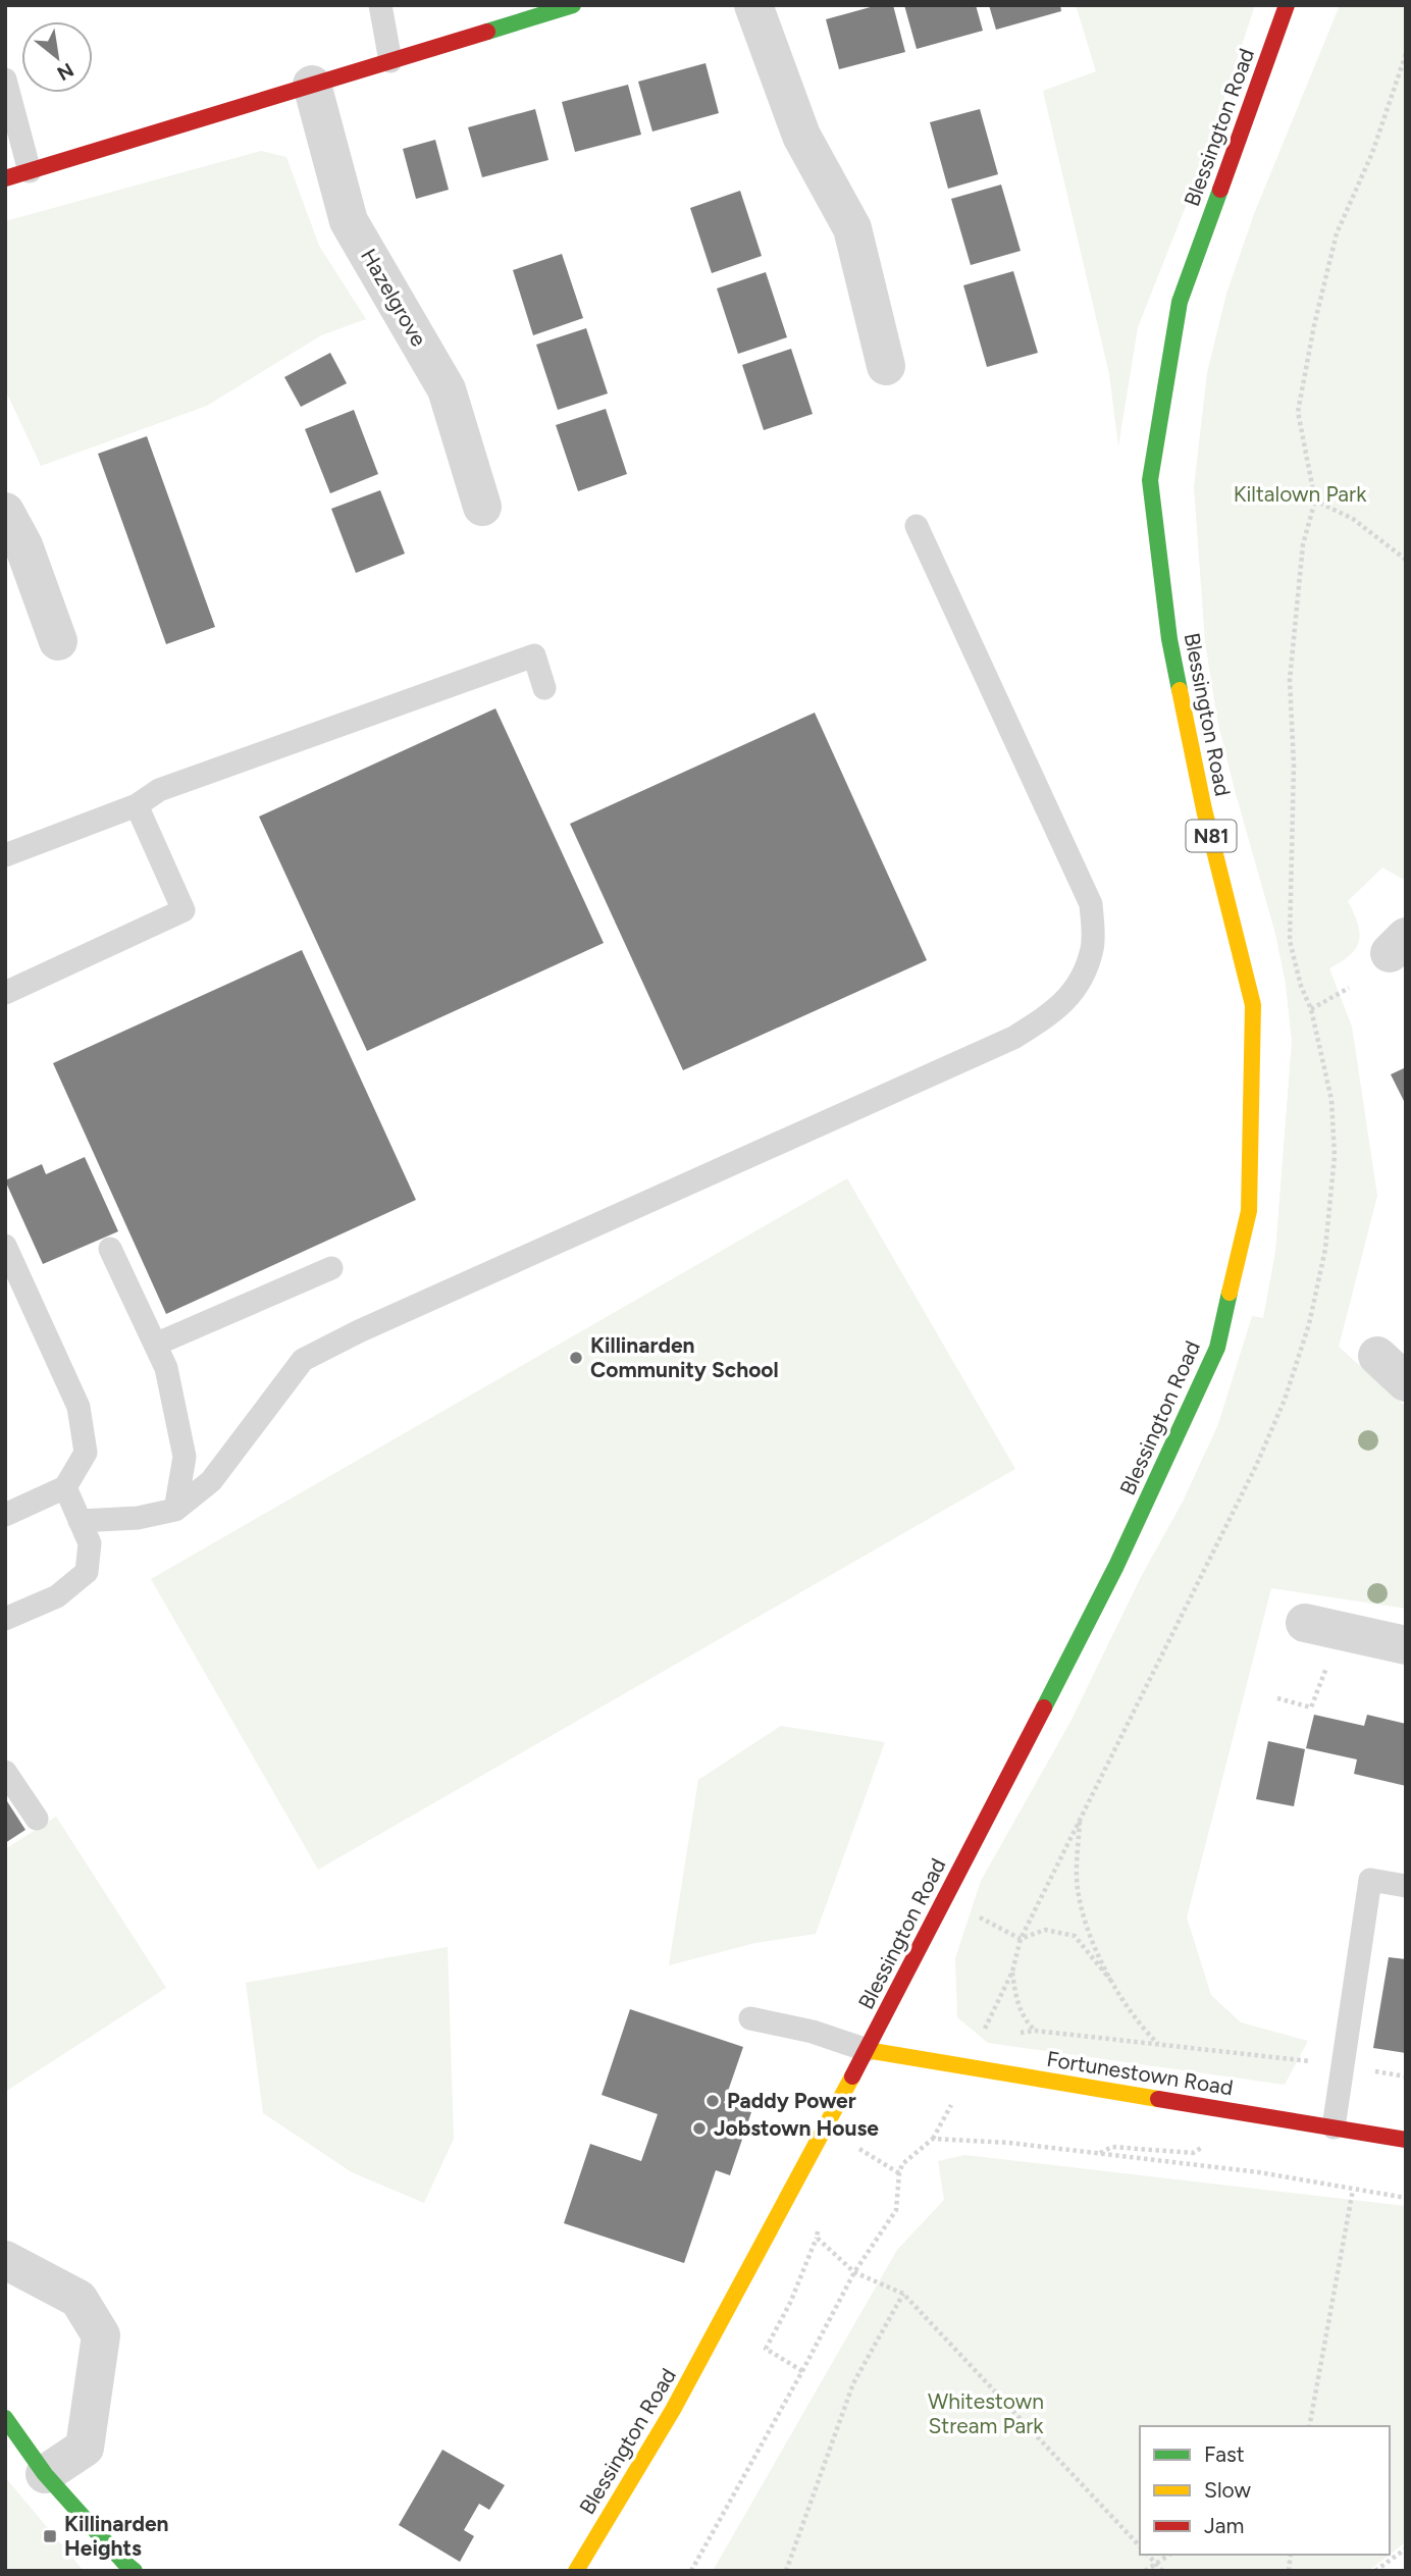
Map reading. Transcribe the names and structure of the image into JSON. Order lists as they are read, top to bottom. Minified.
{"streets":{"main road":["Blessington Road","N81","Fortunestown Road"],"street":["Hazelgrove"]},"crossings":[["Blessington Road","Fortunestown Road"]],"parks":["Kiltalown Park","Whitestown Stream Park"],"places":{"other":["Killinarden Community School","Paddy Power","Jobstown House"],"transit":["Killinarden Heights"]},"legend":["Fast","Slow","Jam"],"north":"bottom right"}
